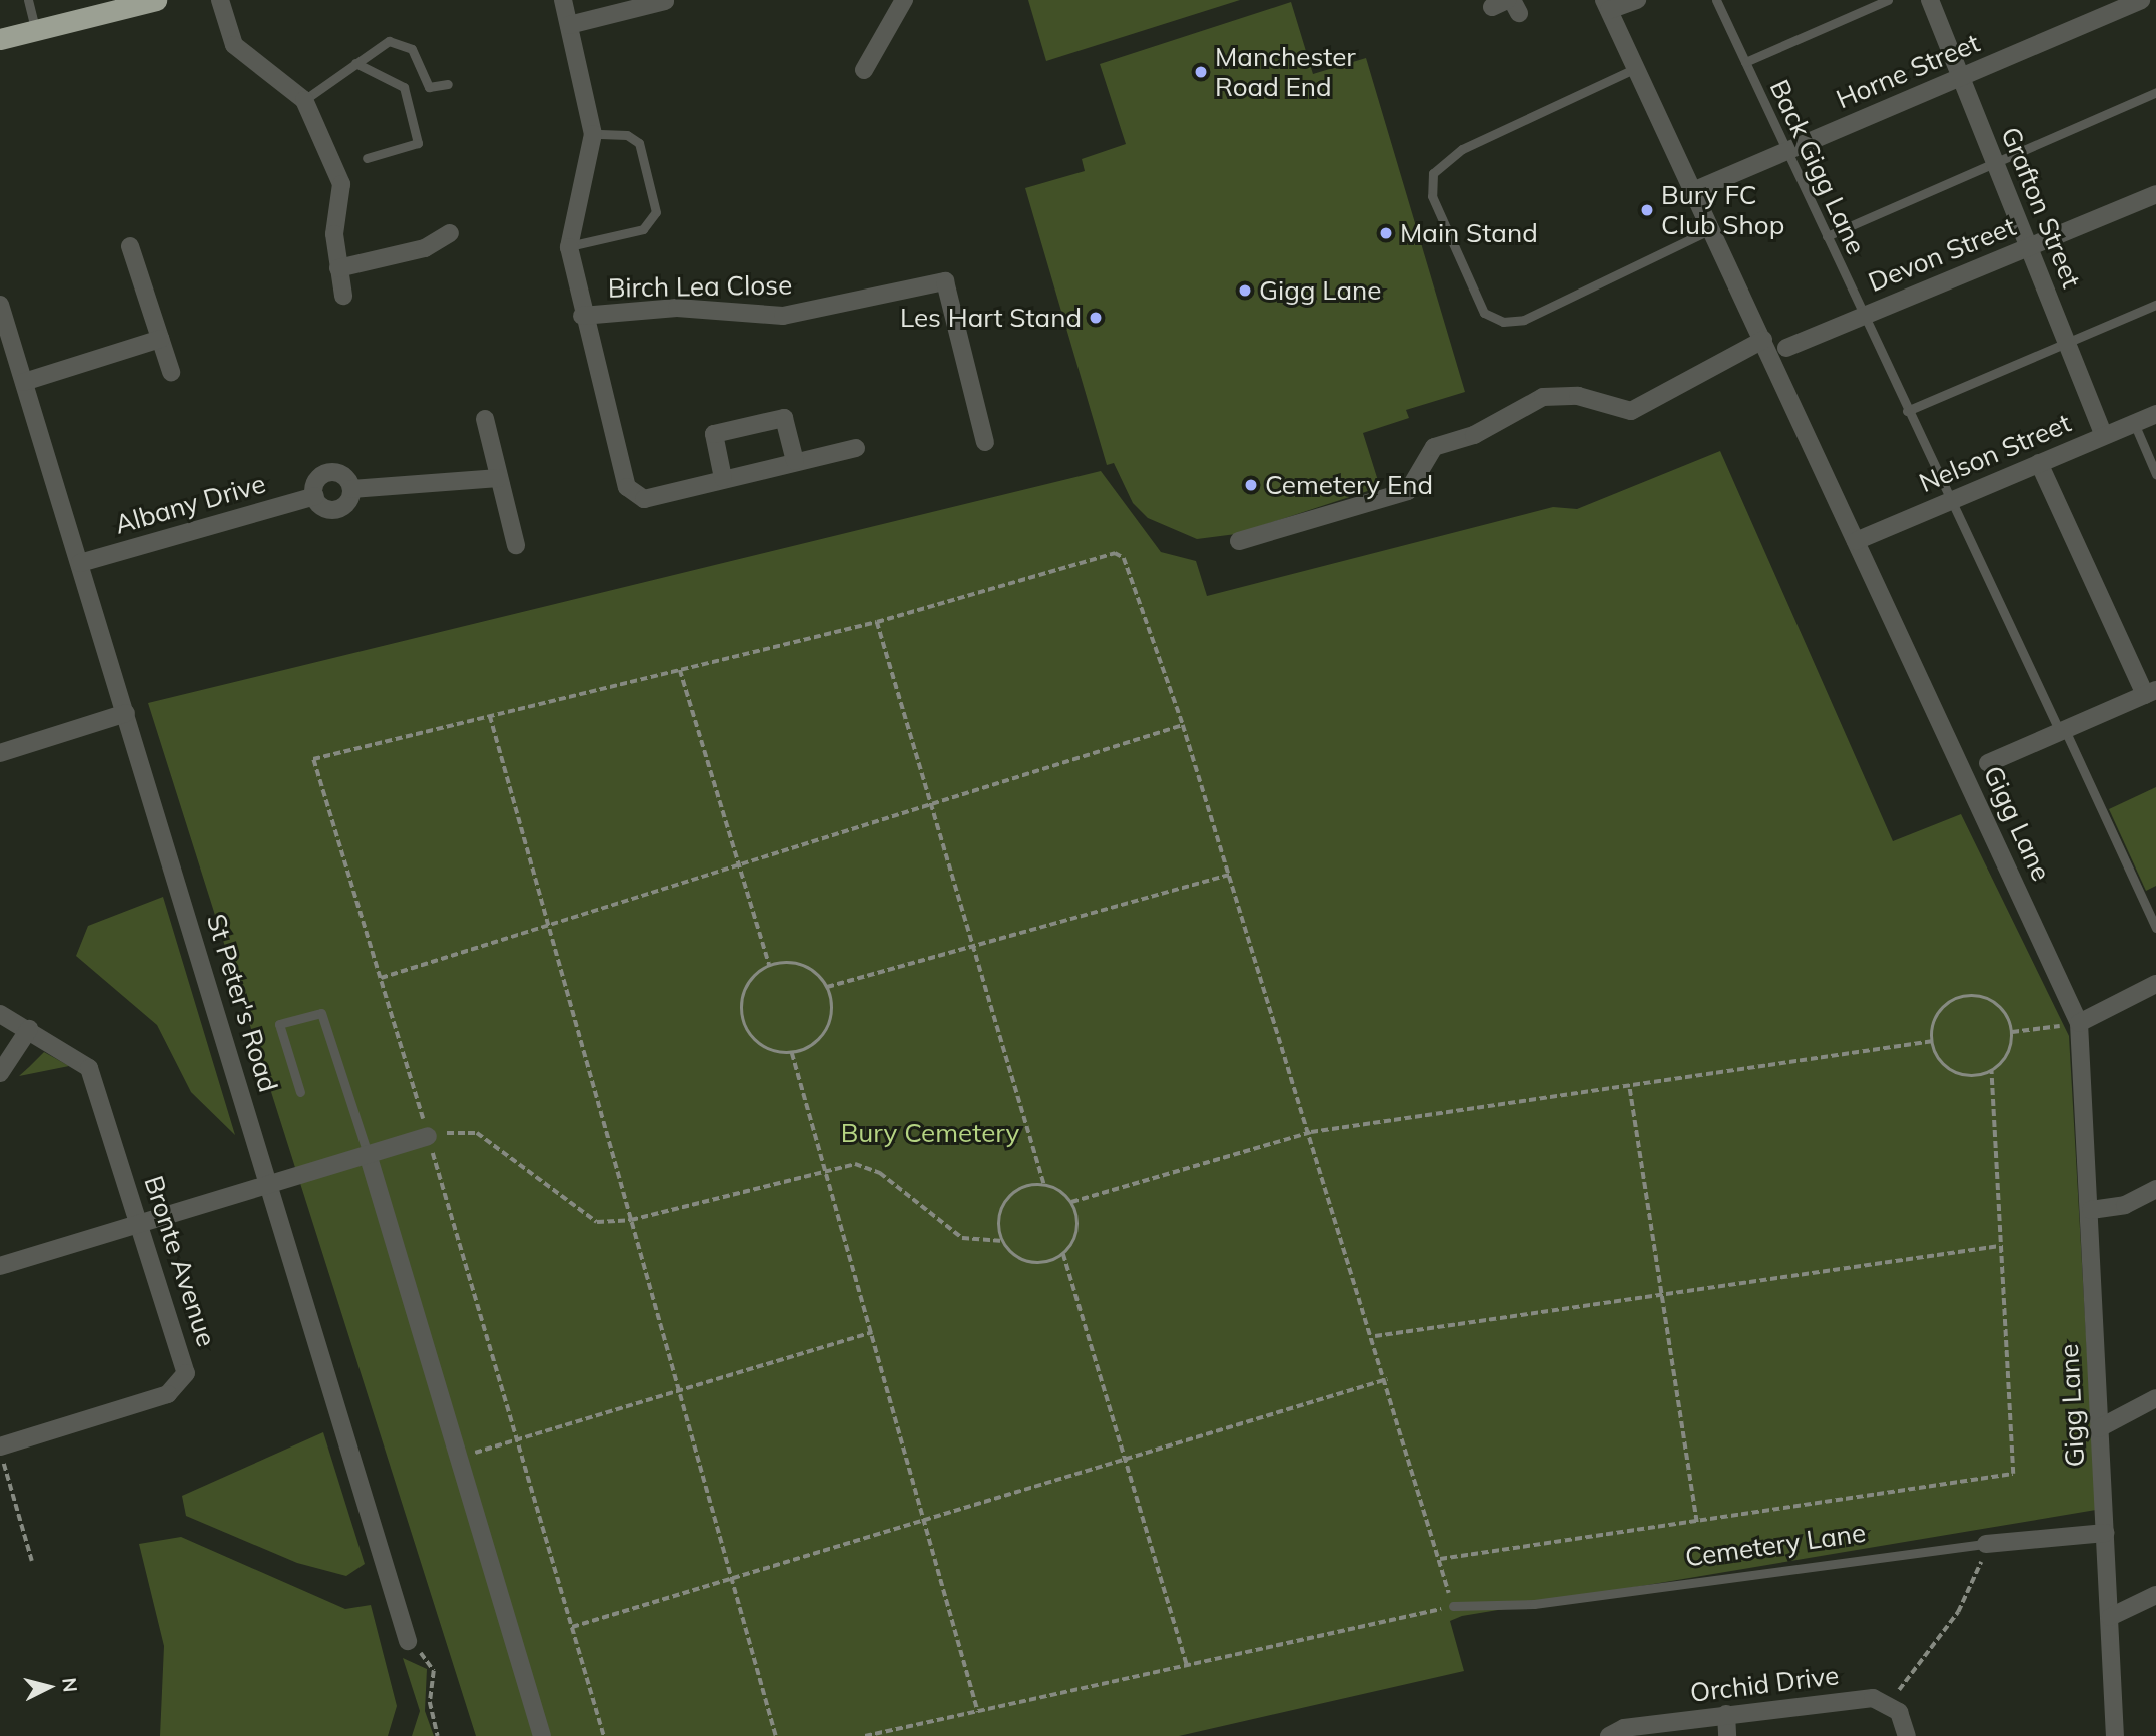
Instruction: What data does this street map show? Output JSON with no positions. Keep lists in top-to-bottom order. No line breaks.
{"streets":{"street":["Horne Street","Grafton Street","Devon Street","Birch Lea Close","Nelson Street","Albany Drive","Gigg Lane","St Peter's Road","Bronte Avenue","Cemetery Lane","Orchid Drive"],"lane":["Back Gigg Lane"]},"crossings":[["Horne Street","Back Gigg Lane"],["Horne Street","Grafton Street"],["Horne Street","Gigg Lane"],["Back Gigg Lane","Devon Street"],["Back Gigg Lane","Nelson Street"],["Grafton Street","Devon Street"],["Grafton Street","Nelson Street"],["Nelson Street","Gigg Lane"],["Albany Drive","St Peter's Road"],["Gigg Lane","Cemetery Lane"]],"parks":["Bury Cemetery"],"places":["Manchester Road End","Bury FC Club Shop","Main Stand","Gigg Lane","Les Hart Stand","Cemetery End"],"north":"right"}
